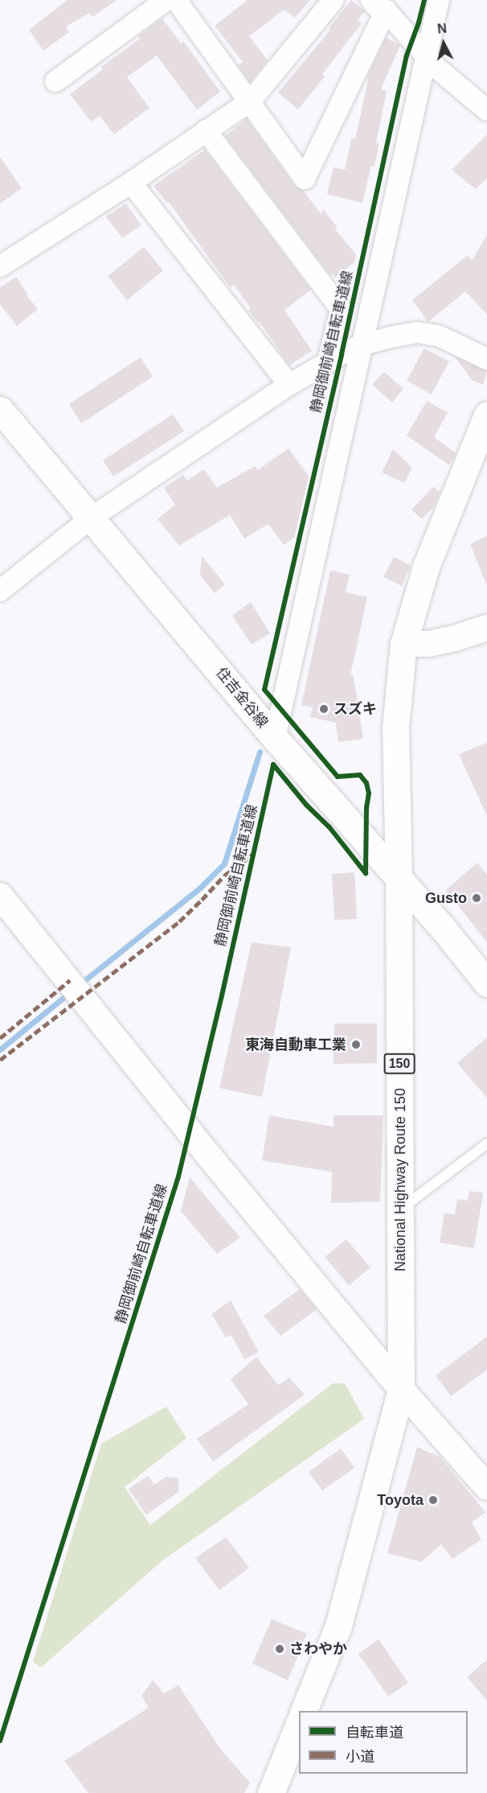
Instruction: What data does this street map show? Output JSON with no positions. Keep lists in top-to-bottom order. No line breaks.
{"streets":{"main road":["住吉金谷線","150","National Highway Route 150"],"cycle path":["静岡御前崎自転車道線"]},"crossings":[["住吉金谷線","National Highway Route 150"]],"places":["スズキ","Gusto","東海自動車工業","Toyota","さわやか"],"legend":["自転車道","小道"],"north":"top"}
